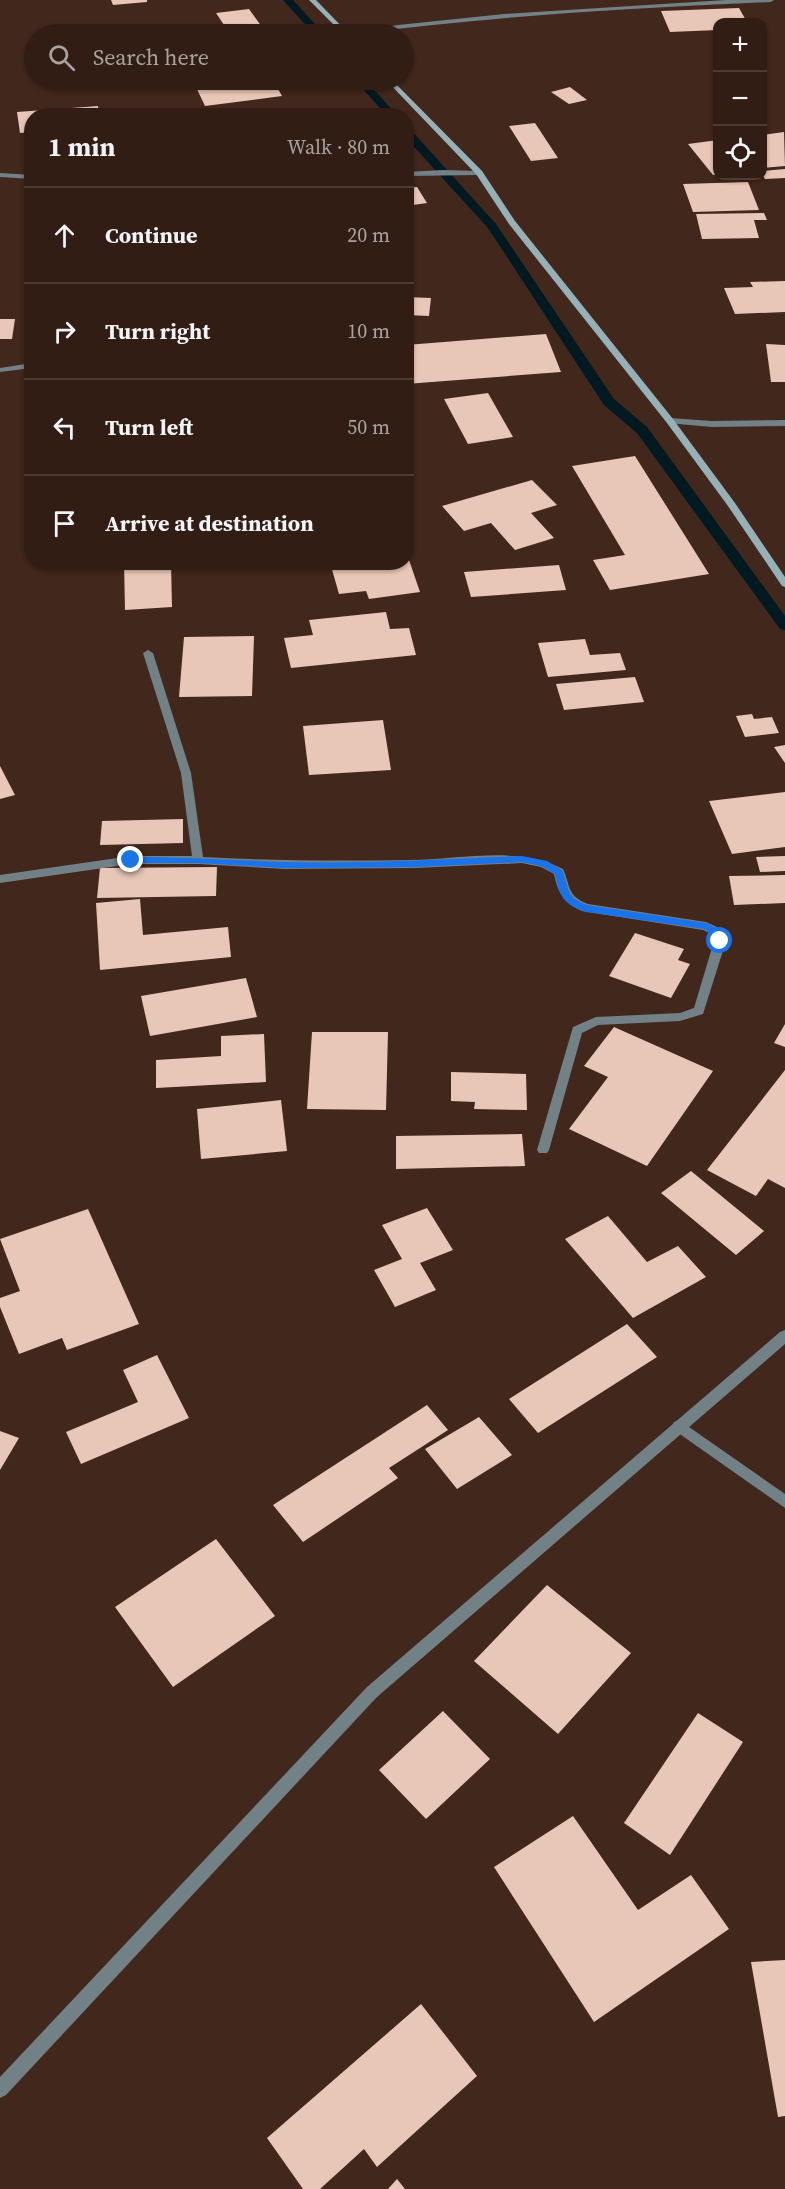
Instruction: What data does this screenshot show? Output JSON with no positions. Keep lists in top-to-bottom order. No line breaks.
{"page":{"map_buttons":["+","−"],"search":"Search here","heading":["1 min","Walk · 80 m"],"list":[["Continue","20 m"],["Turn right","10 m"],["Turn left","50 m"],"Arrive at destination"]}}
